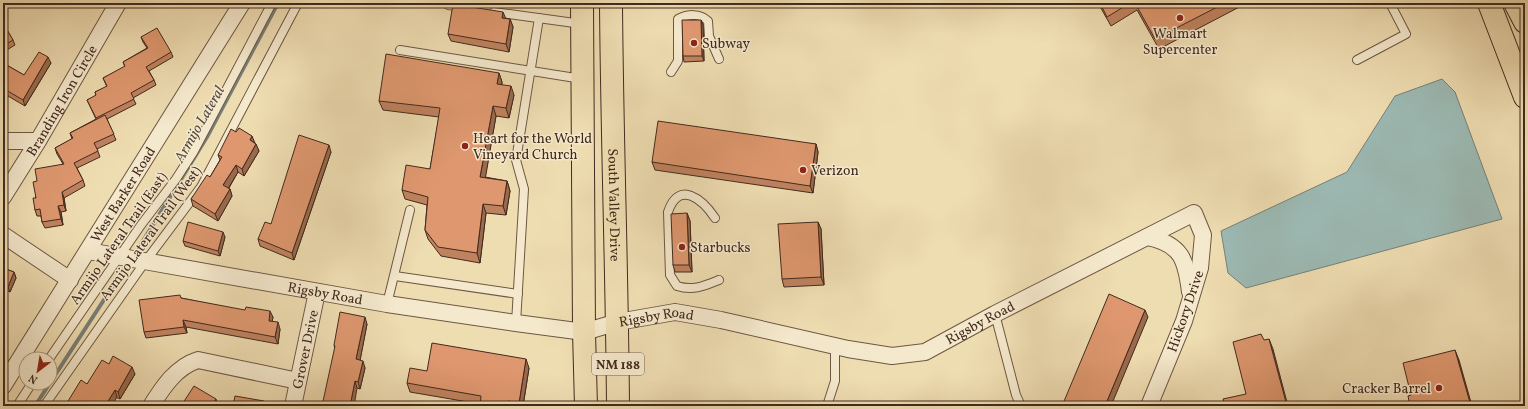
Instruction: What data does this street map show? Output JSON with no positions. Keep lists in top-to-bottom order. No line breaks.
{"streets":{"main road":["South Valley Drive","NM 188"],"street":["Branding Iron Circle","West Barker Road","Rigsby Road","Hickory Drive","Grover Drive"],"lane":["Armijo Lateral Trail (West)","Armijo Lateral Trail (East)"]},"crossings":[["West Barker Road","Rigsby Road"],["South Valley Drive","Rigsby Road"],["Armijo Lateral Trail (West)","Rigsby Road"],["Armijo Lateral Trail (East)","Rigsby Road"],["Rigsby Road","Hickory Drive"],["Rigsby Road","Grover Drive"]],"water":["Armijo Lateral"],"places":["Walmart Supercenter","Subway","Heart for the World Vineyard Church","Verizon","Starbucks","Cracker Barrel"],"north":"bottom left"}
